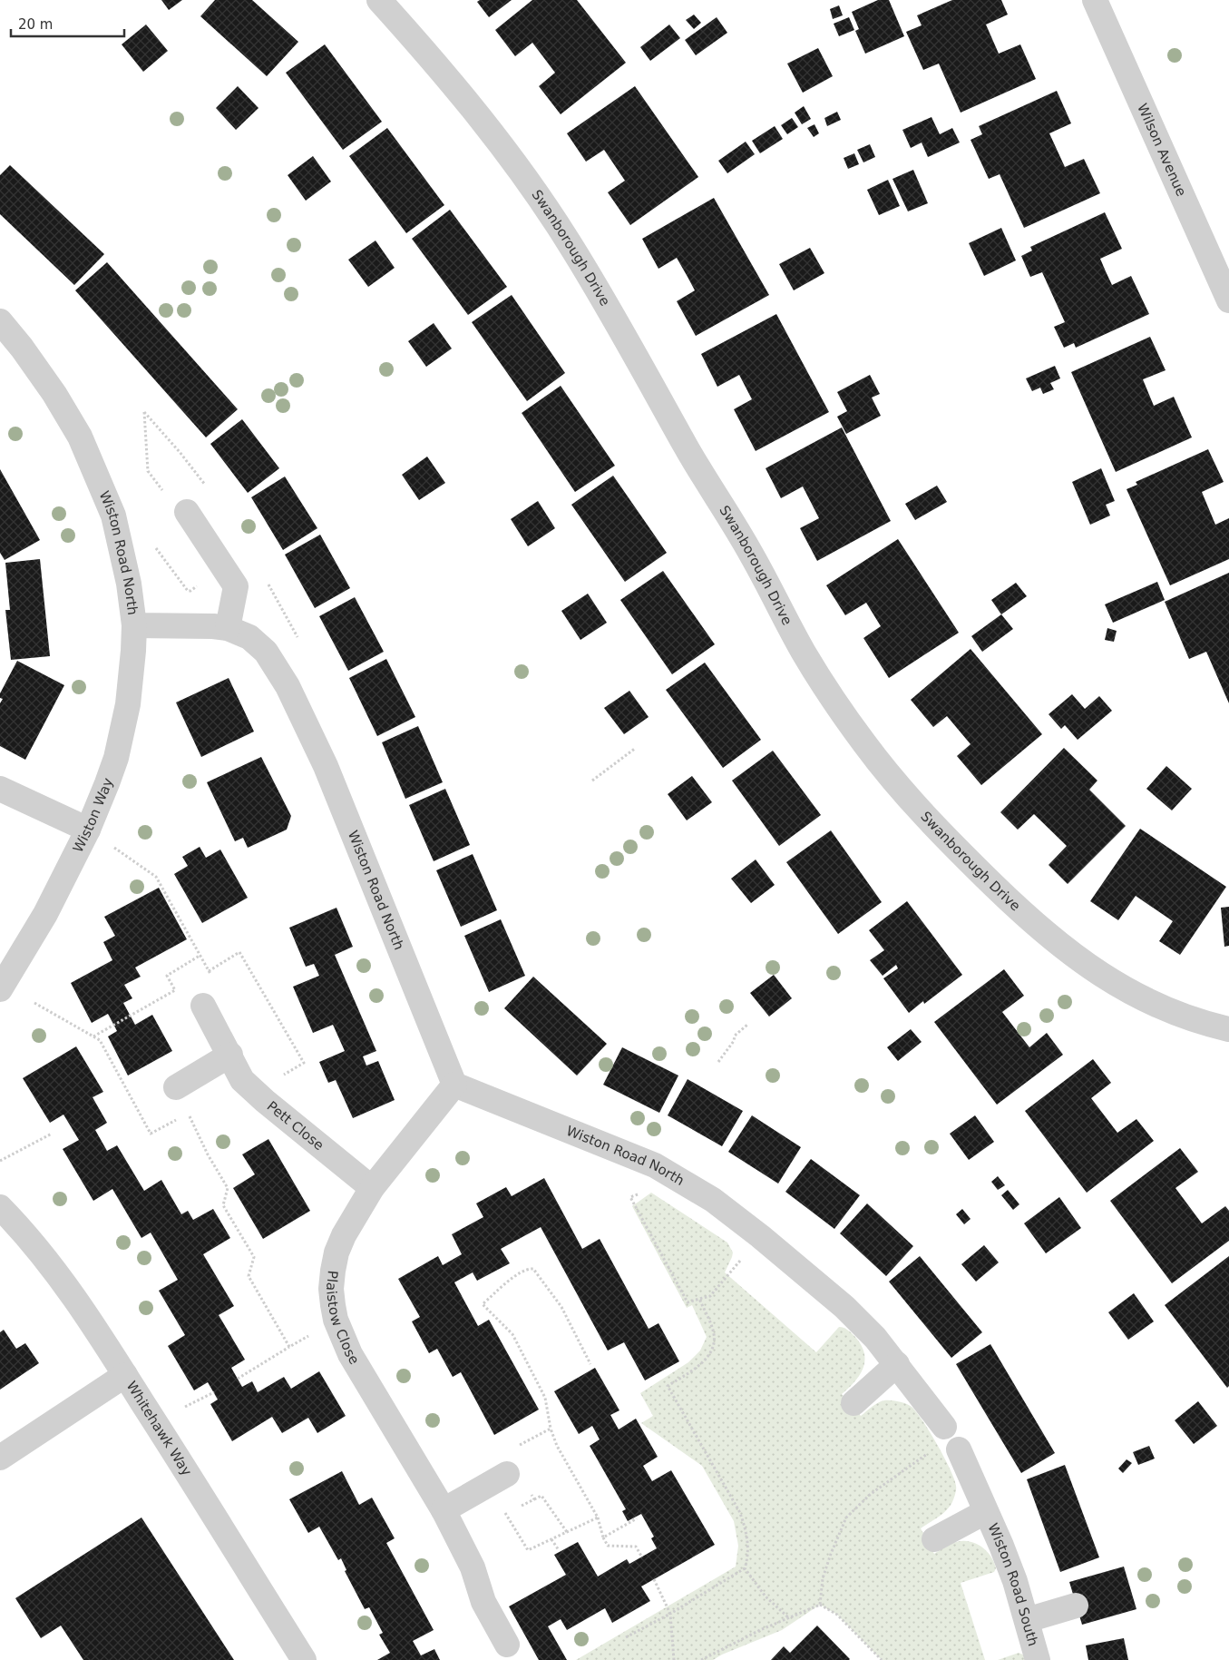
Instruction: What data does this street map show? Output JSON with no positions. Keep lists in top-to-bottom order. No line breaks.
{"streets":{"street":["Wilson Avenue","Swanborough Drive","Wiston Road North","Wiston Way","Pett Close","Plaistow Close","Whitehawk Way","Wiston Road South"]},"crossings":[["Wiston Road North","Wiston Way"],["Wiston Road North","Plaistow Close"],["Pett Close","Plaistow Close"]],"scale_bar":"20 m"}
